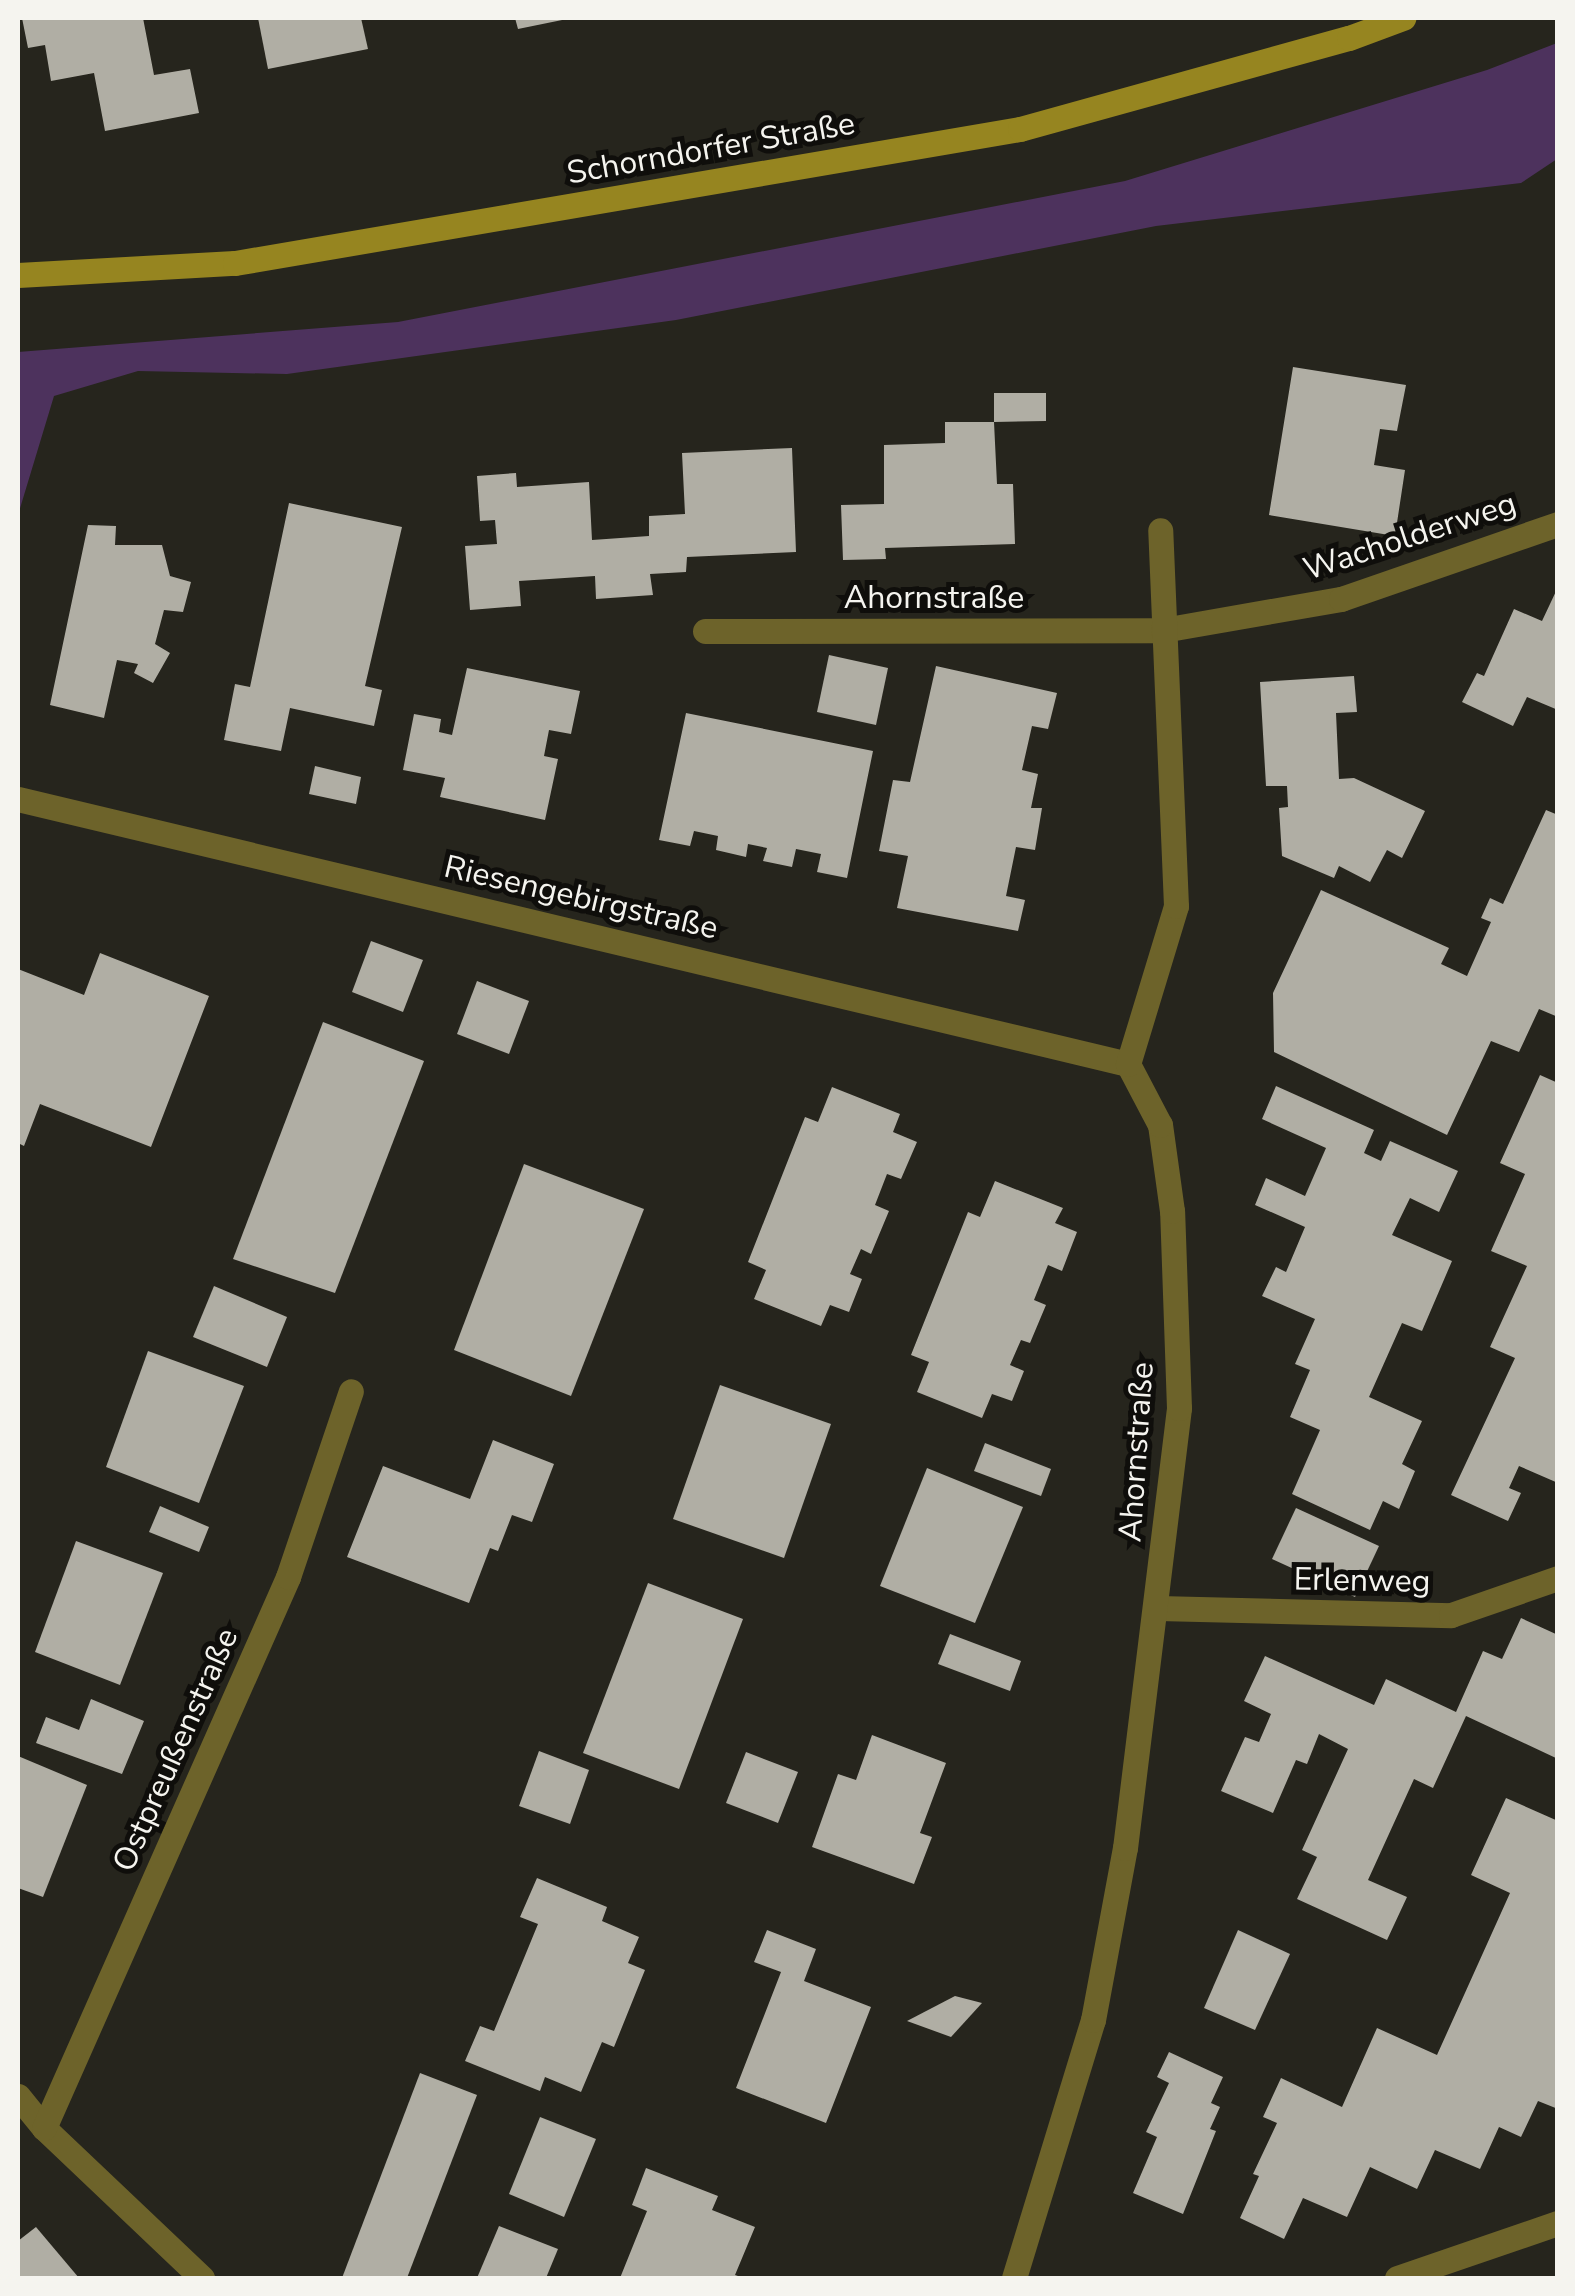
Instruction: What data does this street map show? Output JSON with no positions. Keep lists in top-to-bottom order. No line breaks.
{"streets":{"street":["Schorndorfer Straße","Wacholderweg","Ahornstraße","Riesengebirgstraße","Erlenweg","Ostpreußenstraße"]},"crossings":[["Wacholderweg","Ahornstraße"],["Ahornstraße","Riesengebirgstraße"],["Ahornstraße","Erlenweg"]]}
